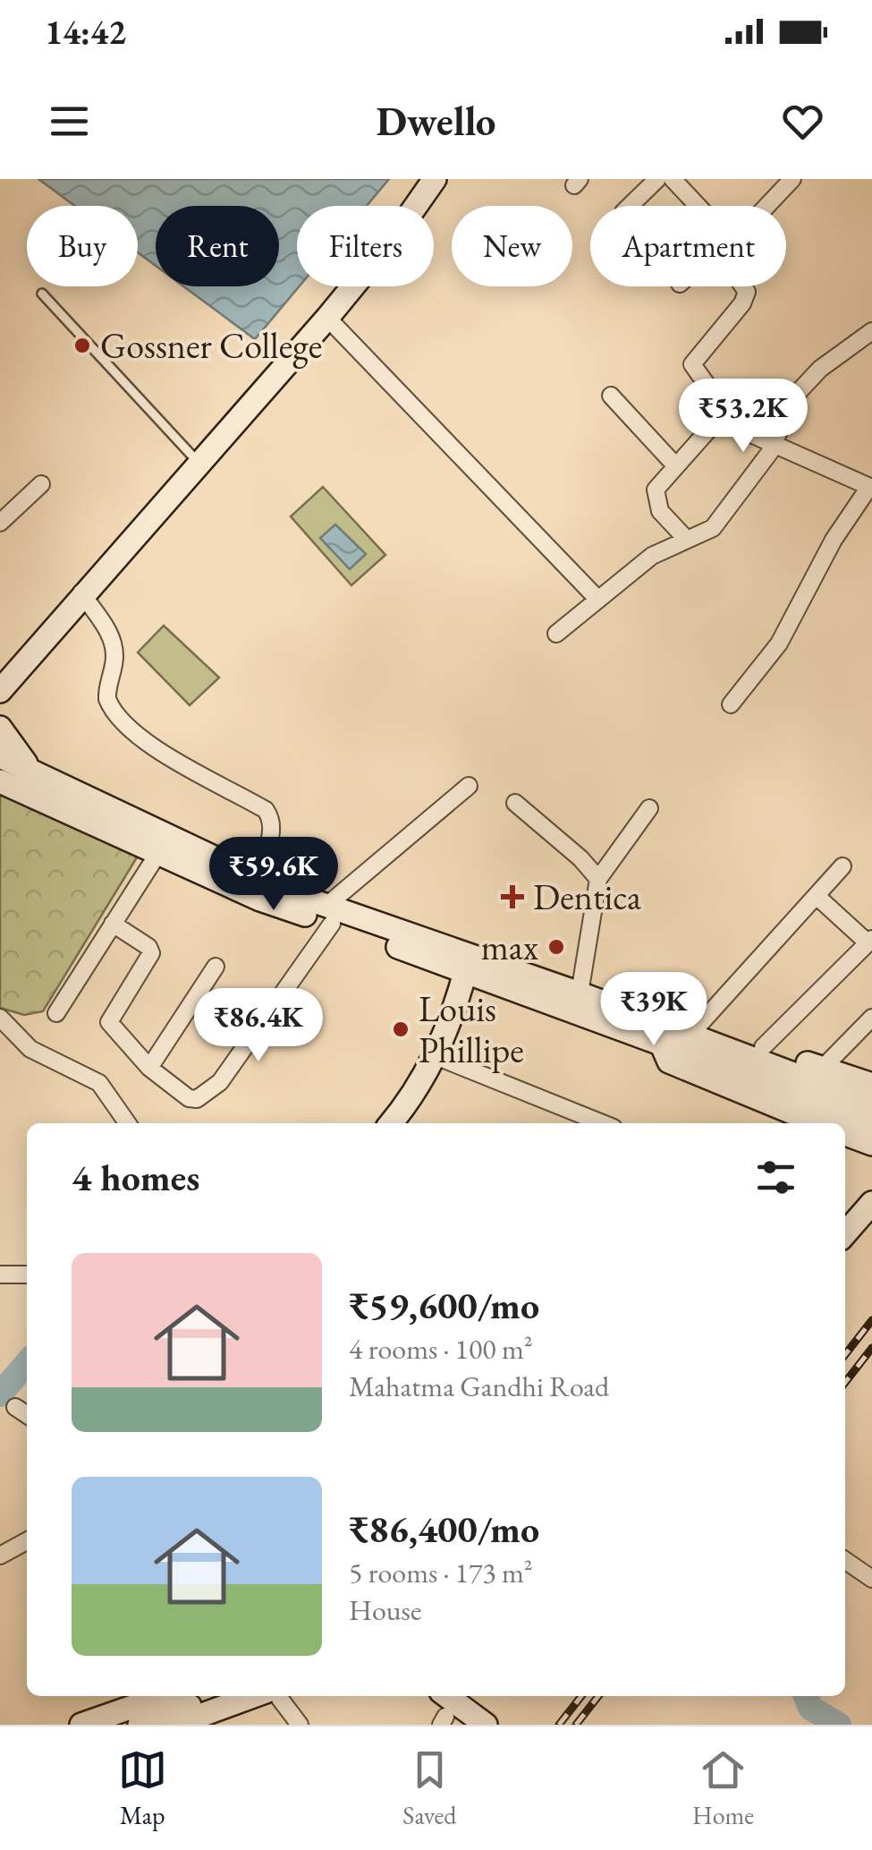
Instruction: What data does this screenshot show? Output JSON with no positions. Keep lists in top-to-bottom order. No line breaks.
{"places":{"other":["Gossner College","max","Louis Phillipe"],"health":["Dentica"]},"page":{"status":"14:42","header":"Dwello","chip":["Buy","Rent","Filters","New","Apartment"],"price":["₹53.2K","₹59.6K","₹39K","₹86.4K"],"heading":"4 homes","list":[{"name":"₹59,600/mo","note":"4 rooms · 100 m² · Mahatma Gandhi Road"},{"name":"₹86,400/mo","note":"5 rooms · 173 m² · House"}],"tabs":["Map","Saved","Home"]}}
